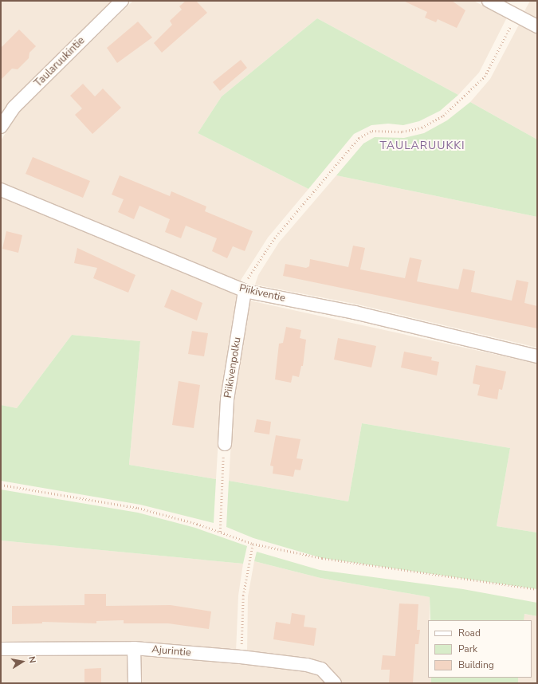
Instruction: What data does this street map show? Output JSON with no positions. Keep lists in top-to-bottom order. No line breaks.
{"streets":{"street":["Taularuukintie","Piikiventie","Piikivenpolku","Ajurintie"]},"crossings":[["Piikiventie","Piikivenpolku"]],"districts":["TAULARUUKKI"],"legend":["Road","Park","Building"],"north":"right"}
